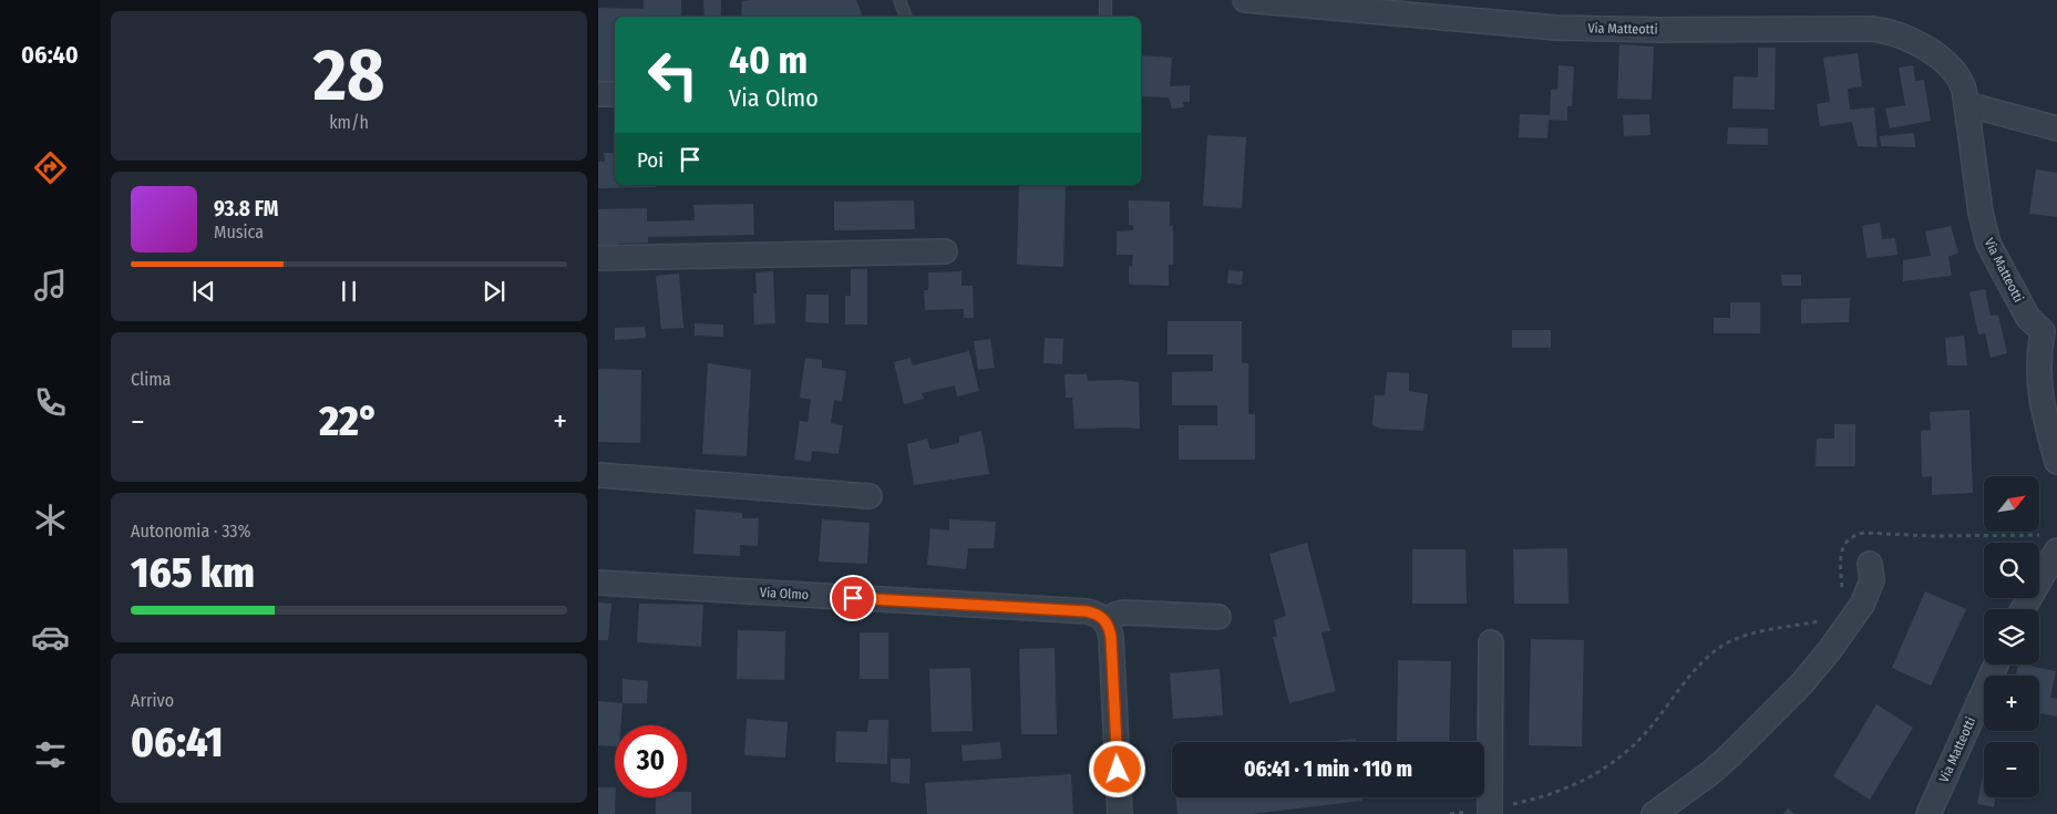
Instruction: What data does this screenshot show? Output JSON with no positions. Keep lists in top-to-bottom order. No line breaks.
{"streets":{"street":["Via Matteotti","Via Olmo"]},"north":"top right","page":{"tabs":"06:40","tile":[["28","km/h"],"Clima",["Autonomia · 33%","165 km"],["Arrivo","06:41"]],"turn":["40 m","Via Olmo"],"then":"Poi","song":["93.8 FM","Musica"],"heat":["−","22°","+"],"map_buttons":["+","−"],"limit":"30","trip":"06:41 · 1 min · 110 m"}}
